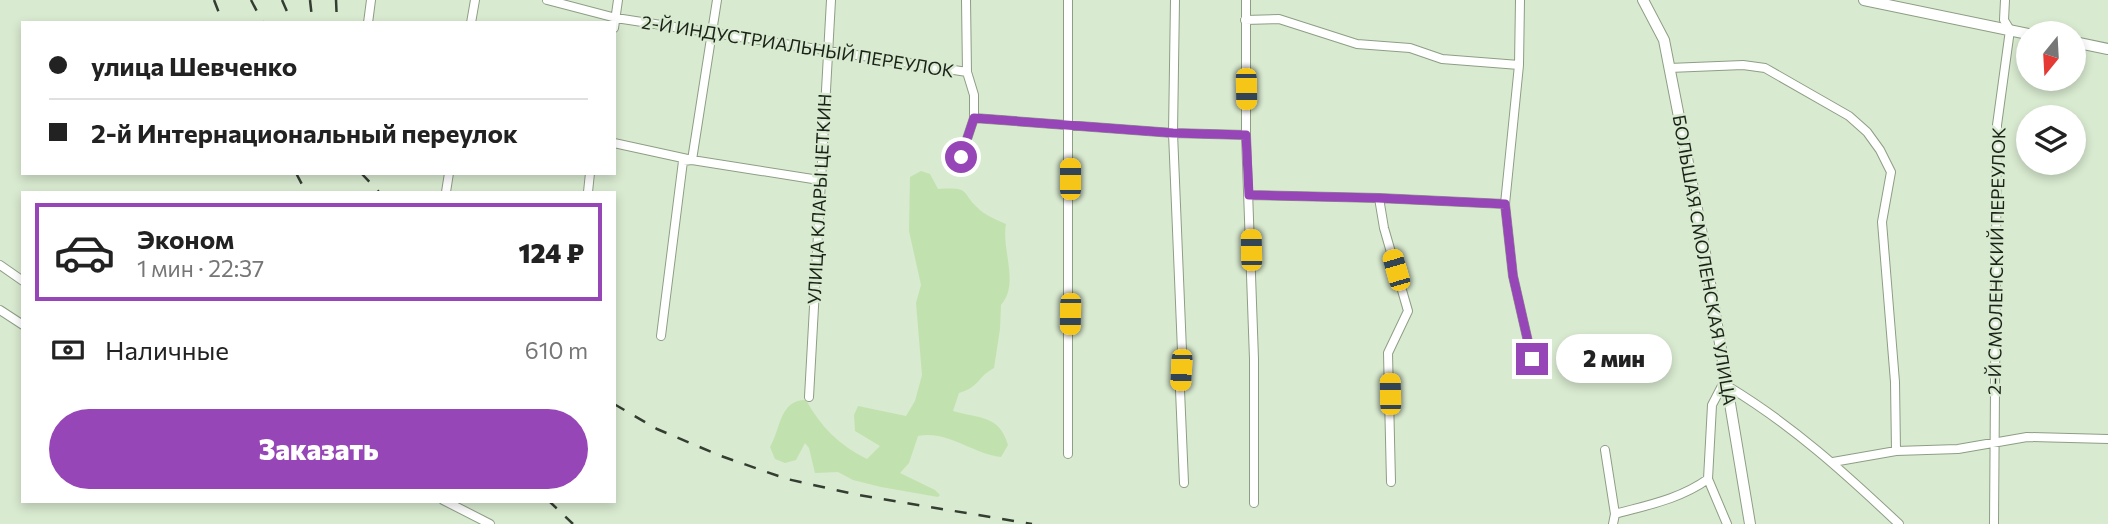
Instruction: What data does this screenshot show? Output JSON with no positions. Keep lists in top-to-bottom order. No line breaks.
{"streets":{"main road":["БОЛЬШАЯ СМОЛЕНСКАЯ УЛИЦА"],"street":["2-Й ИНДУСТРИАЛЬНЫЙ ПЕРЕУЛОК","УЛИЦА КЛАРЫ ЦЕТКИН","2-Й СМОЛЕНСКИЙ ПЕРЕУЛОК"]},"crossings":[["2-Й ИНДУСТРИАЛЬНЫЙ ПЕРЕУЛОК","УЛИЦА КЛАРЫ ЦЕТКИН"]],"north":"bottom","page":{"banner":["улица Шевченко","2-й Интернациональный переулок"],"list":[{"name":"Эконом","note":"1 мин · 22:37","value":"124 ₽"}],"pay":["Наличные","610 m"],"bubble":"2 мин","buttons":"Заказать"}}
